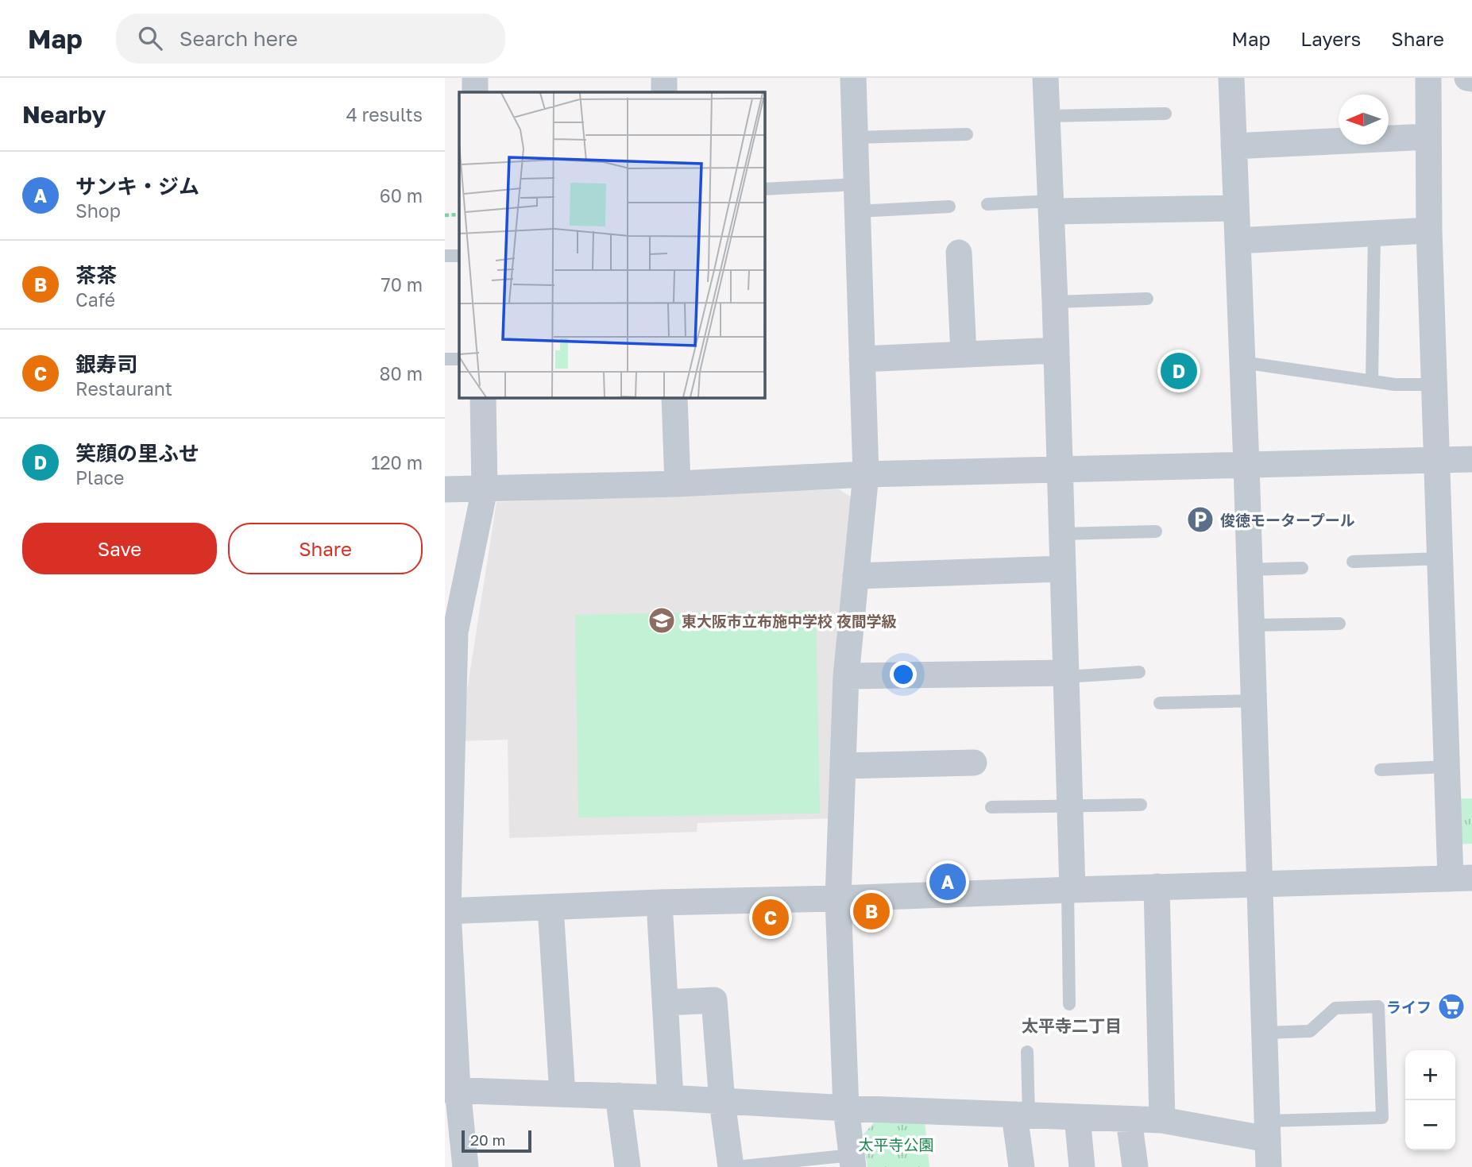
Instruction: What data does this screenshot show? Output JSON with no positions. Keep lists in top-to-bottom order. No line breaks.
{"districts":["太平寺二丁目"],"parks":["太平寺公園"],"places":{"parking":["俊徳モータープール"],"school or university":["東大阪市立布施中学校 夜間学級"],"supermarket":["ライフ"]},"scale_bar":"20 m","north":"left","page":{"header":"Map","search":"Search here","nav":["Map","Layers","Share"],"heading":["Nearby","4 results"],"list":[{"mark":"A","name":"サンキ・ジム","note":"Shop","value":"60 m"},{"mark":"B","name":"茶茶","note":"Café","value":"70 m"},{"mark":"C","name":"銀寿司","note":"Restaurant","value":"80 m"},{"mark":"D","name":"笑顔の里ふせ","note":"Place","value":"120 m"}],"pins":["D","A","B","C"],"buttons":["Save","Share"],"map_buttons":["+","−"],"scale":"20 m"}}
